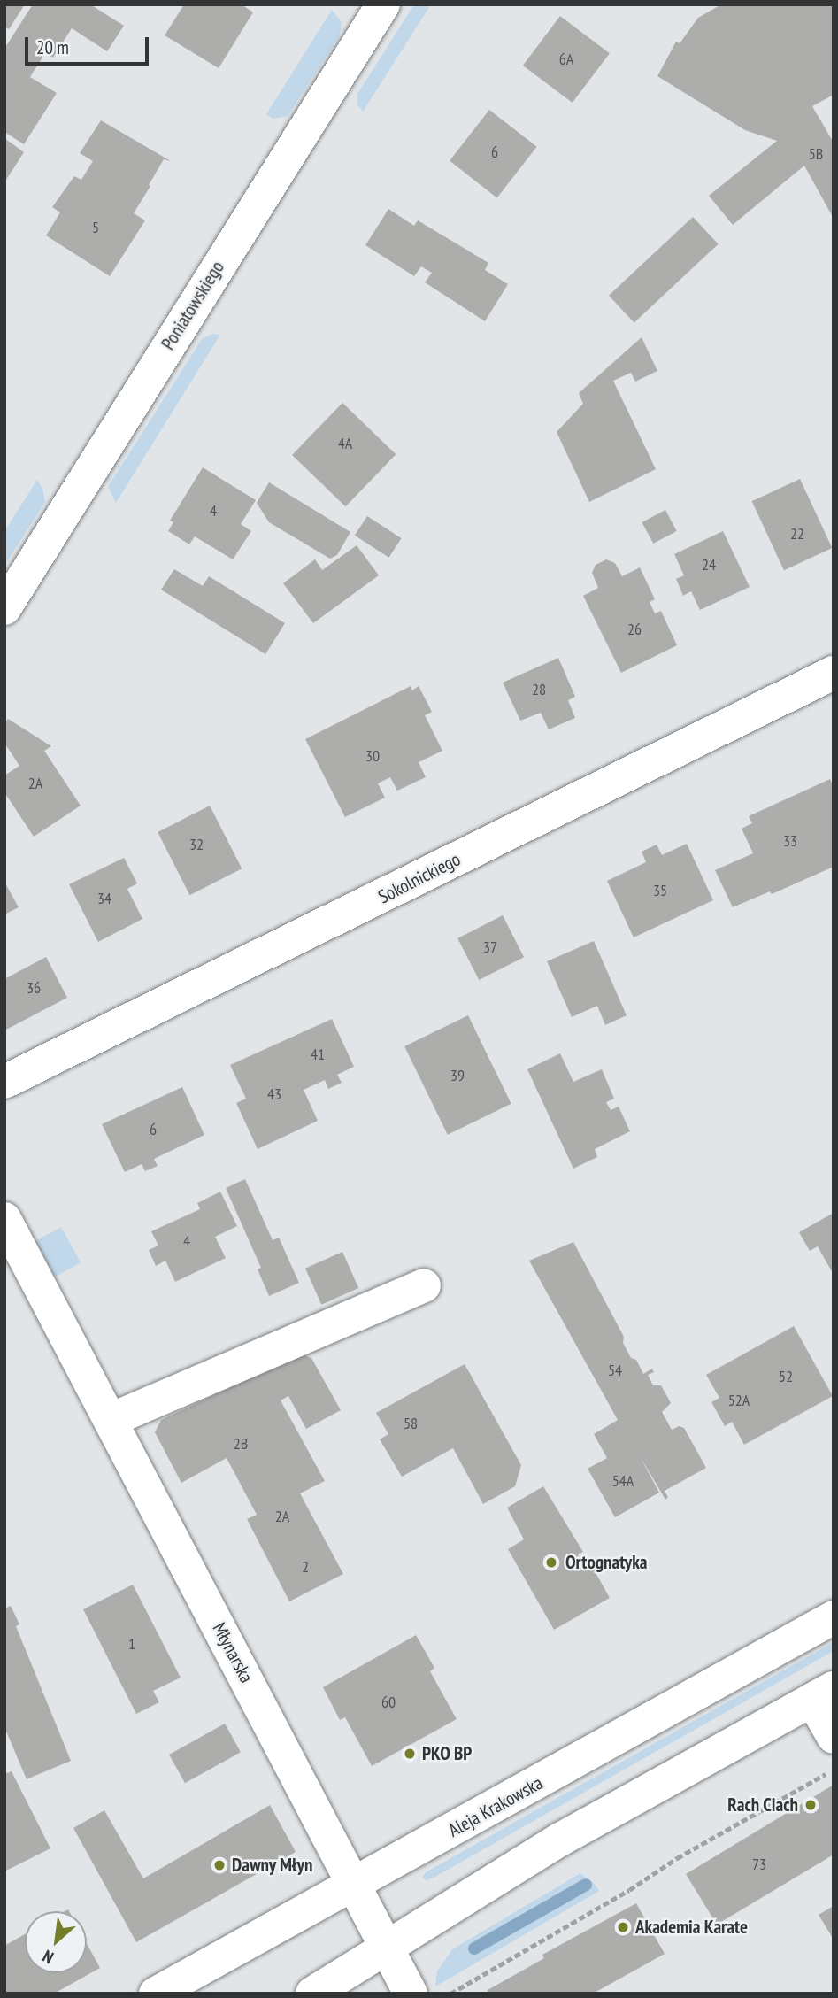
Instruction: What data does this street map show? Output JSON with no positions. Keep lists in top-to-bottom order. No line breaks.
{"streets":{"street":["Poniatowskiego","Sokolnickiego","Młynarska","Aleja Krakowska"]},"crossings":[["Młynarska","Aleja Krakowska"]],"places":["Ortognatyka","PKO BP","Rach Ciach","Dawny Młyn","Akademia Karate"],"house_numbers":["6A","6","5B","5","4A","4","22","24","26","28","30","2A","33","32","35","34","37","36","41","39","43","6","4","54","52","52A","58","2B","54A","2A","2","1","60","73"],"scale_bar":"20 m","north":"bottom left"}
